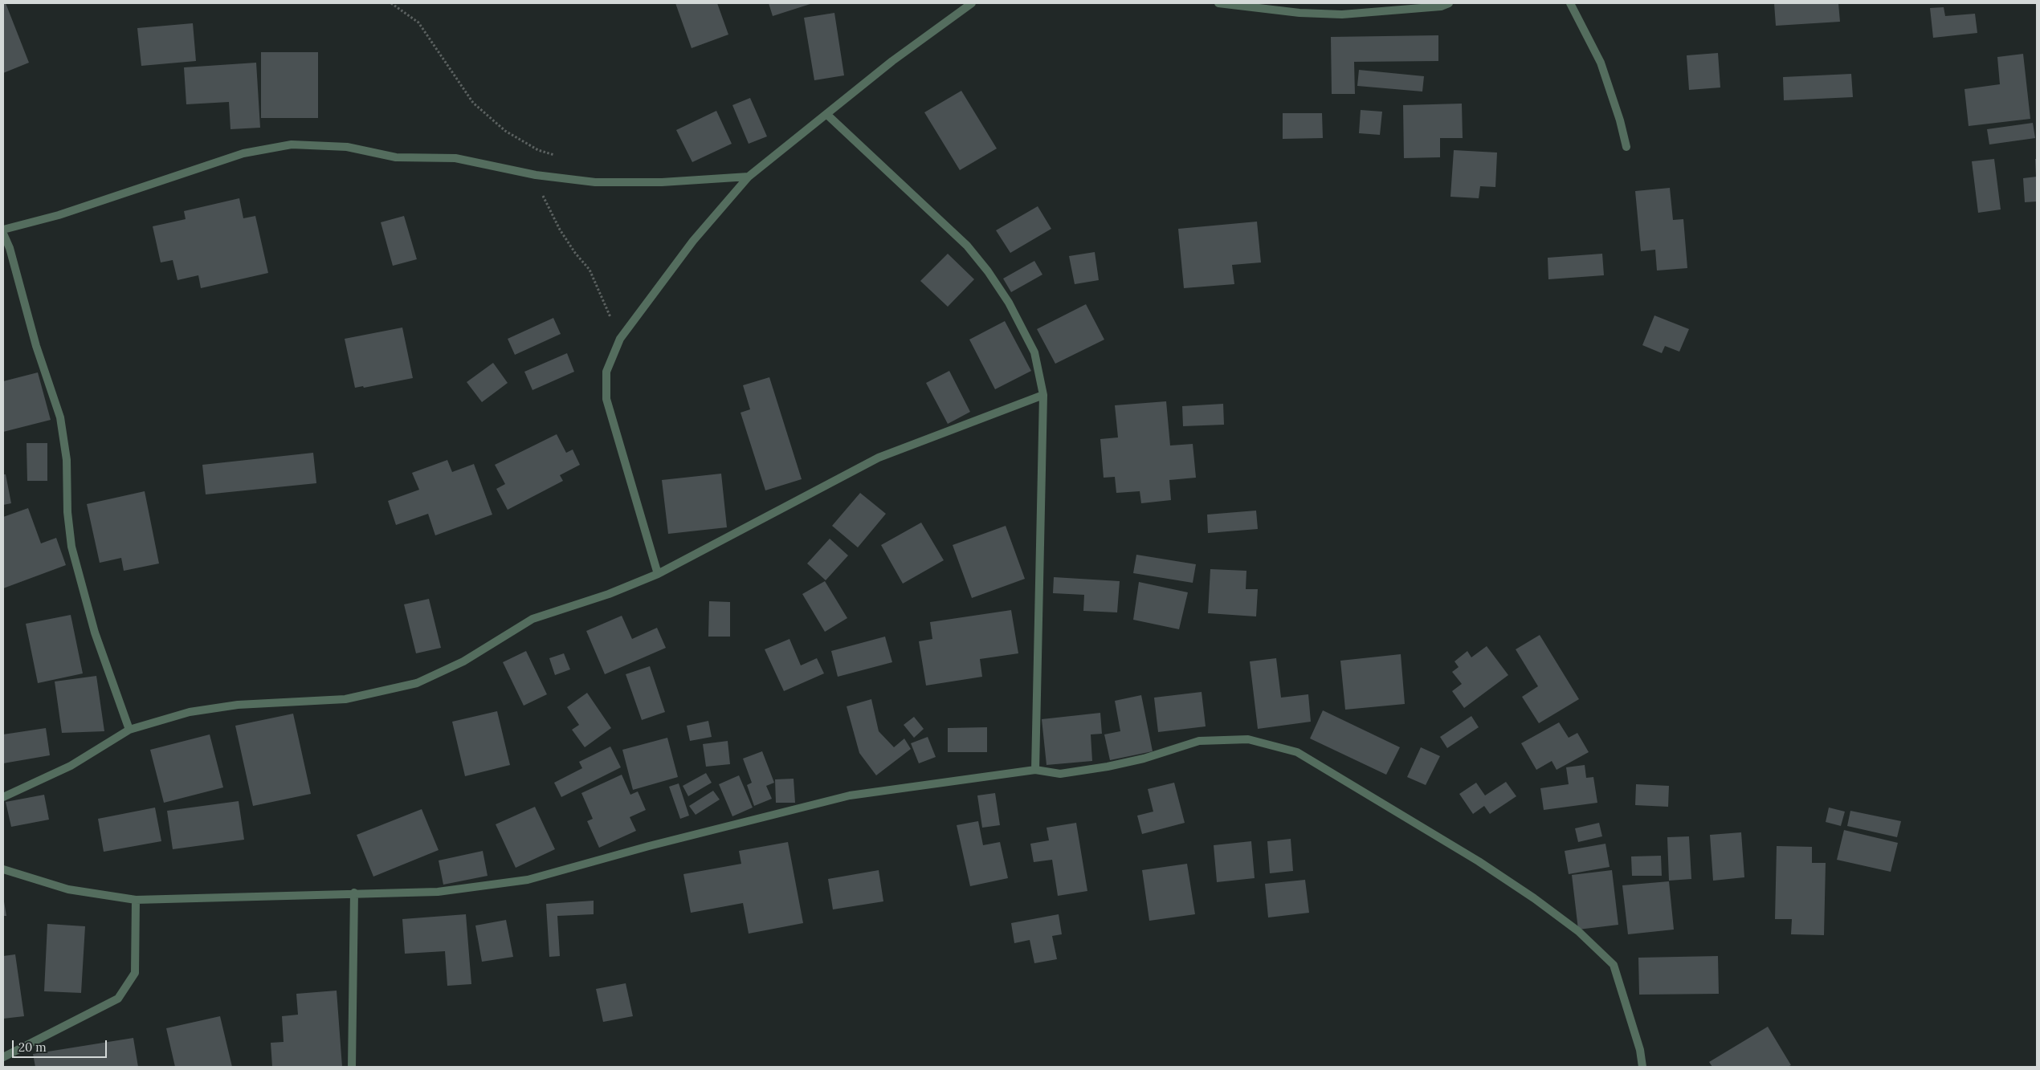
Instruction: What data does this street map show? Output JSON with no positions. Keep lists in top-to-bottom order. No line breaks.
{"scale_bar":"20 m"}
